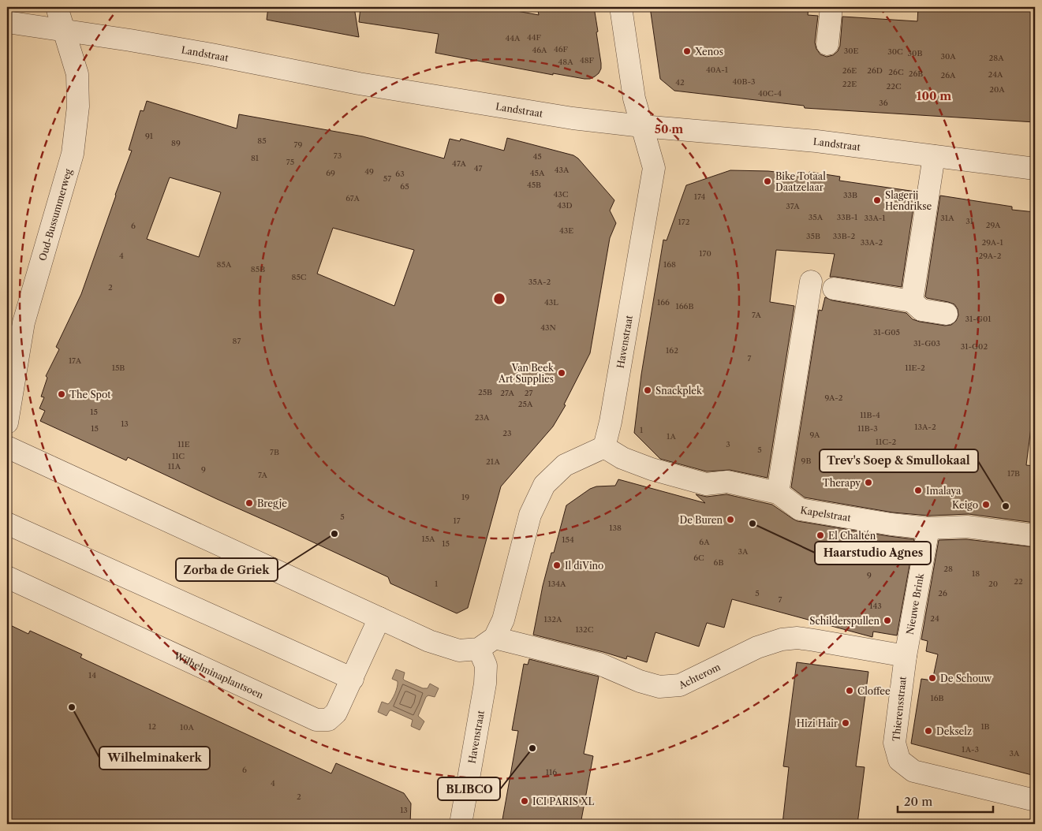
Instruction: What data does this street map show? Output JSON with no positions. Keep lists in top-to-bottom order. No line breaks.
{"streets":{"street":["Landstraat","Oud-Bussummerweg","Havenstraat","Kapelstraat","Nieuwe Brink","Achterom","Wilhelminaplantsoen","Thierensstraat"]},"crossings":[["Landstraat","Oud-Bussummerweg"],["Landstraat","Havenstraat"],["Havenstraat","Kapelstraat"],["Havenstraat","Achterom"],["Kapelstraat","Nieuwe Brink"],["Nieuwe Brink","Achterom"],["Nieuwe Brink","Thierensstraat"],["Achterom","Thierensstraat"]],"places":["Xenos","Bike Totaal Daatzelaar","Slagerij Hendrikse","Van Beek Art Supplies","Snackplek","The Spot","Therapy","Imalaya","Bregje","Keigo","Trev's Soep & Smullokaal","De Buren","Haarstudio Agnes","Zorba de Griek","El Chaltén","Il diVino","Schilderspullen","De Schouw","Cloffee","Wilhelminakerk","Hizi Hair","Dekselz","BLIBCO","ICI PARIS XL"],"house_numbers":["44F","44A","46F","46A","30E","30C","30B","30A","28A","48F","48A","40A-1","26E","26D","26C","26B","24A","26A","40B-3","42","22E","22C","20A","40C-4","36","91","85","89","79","73","45","81","75","47A","47","43A","49","69","45A","63","57","45B","65","43C","33B","174","67A","43D","37A","35A","33B-1","33A-1","31A","31","172","29A","6","43E","35B","33B-2","33A-2","29A-1","170","4","29A-2","85A","168","85B","85C","35A-2","2","43L","166","166B","7A","31-G01","43N","31-G05","87","31-G03","31-G02","162","7","17A","15B","11E-2","25B","27A","27","9A-2","25A","15","11B-4","23A","13","13A-2","15","11B-3","1","23","9A","1A","11C-2","11E","3","5","7B","11C","9B","21A","11A","9","17B","7A","19","5","17","138","15A","154","6A","15","3A","6C","6B","28","18","9","22","1","134A","20","5","26","7","143","24","132A","132C","14","16B","12","1B","10A","1A-3","3A","6","116","4","2","13"],"scale_bar":"20 m","rings":["100 m","50 m"]}
